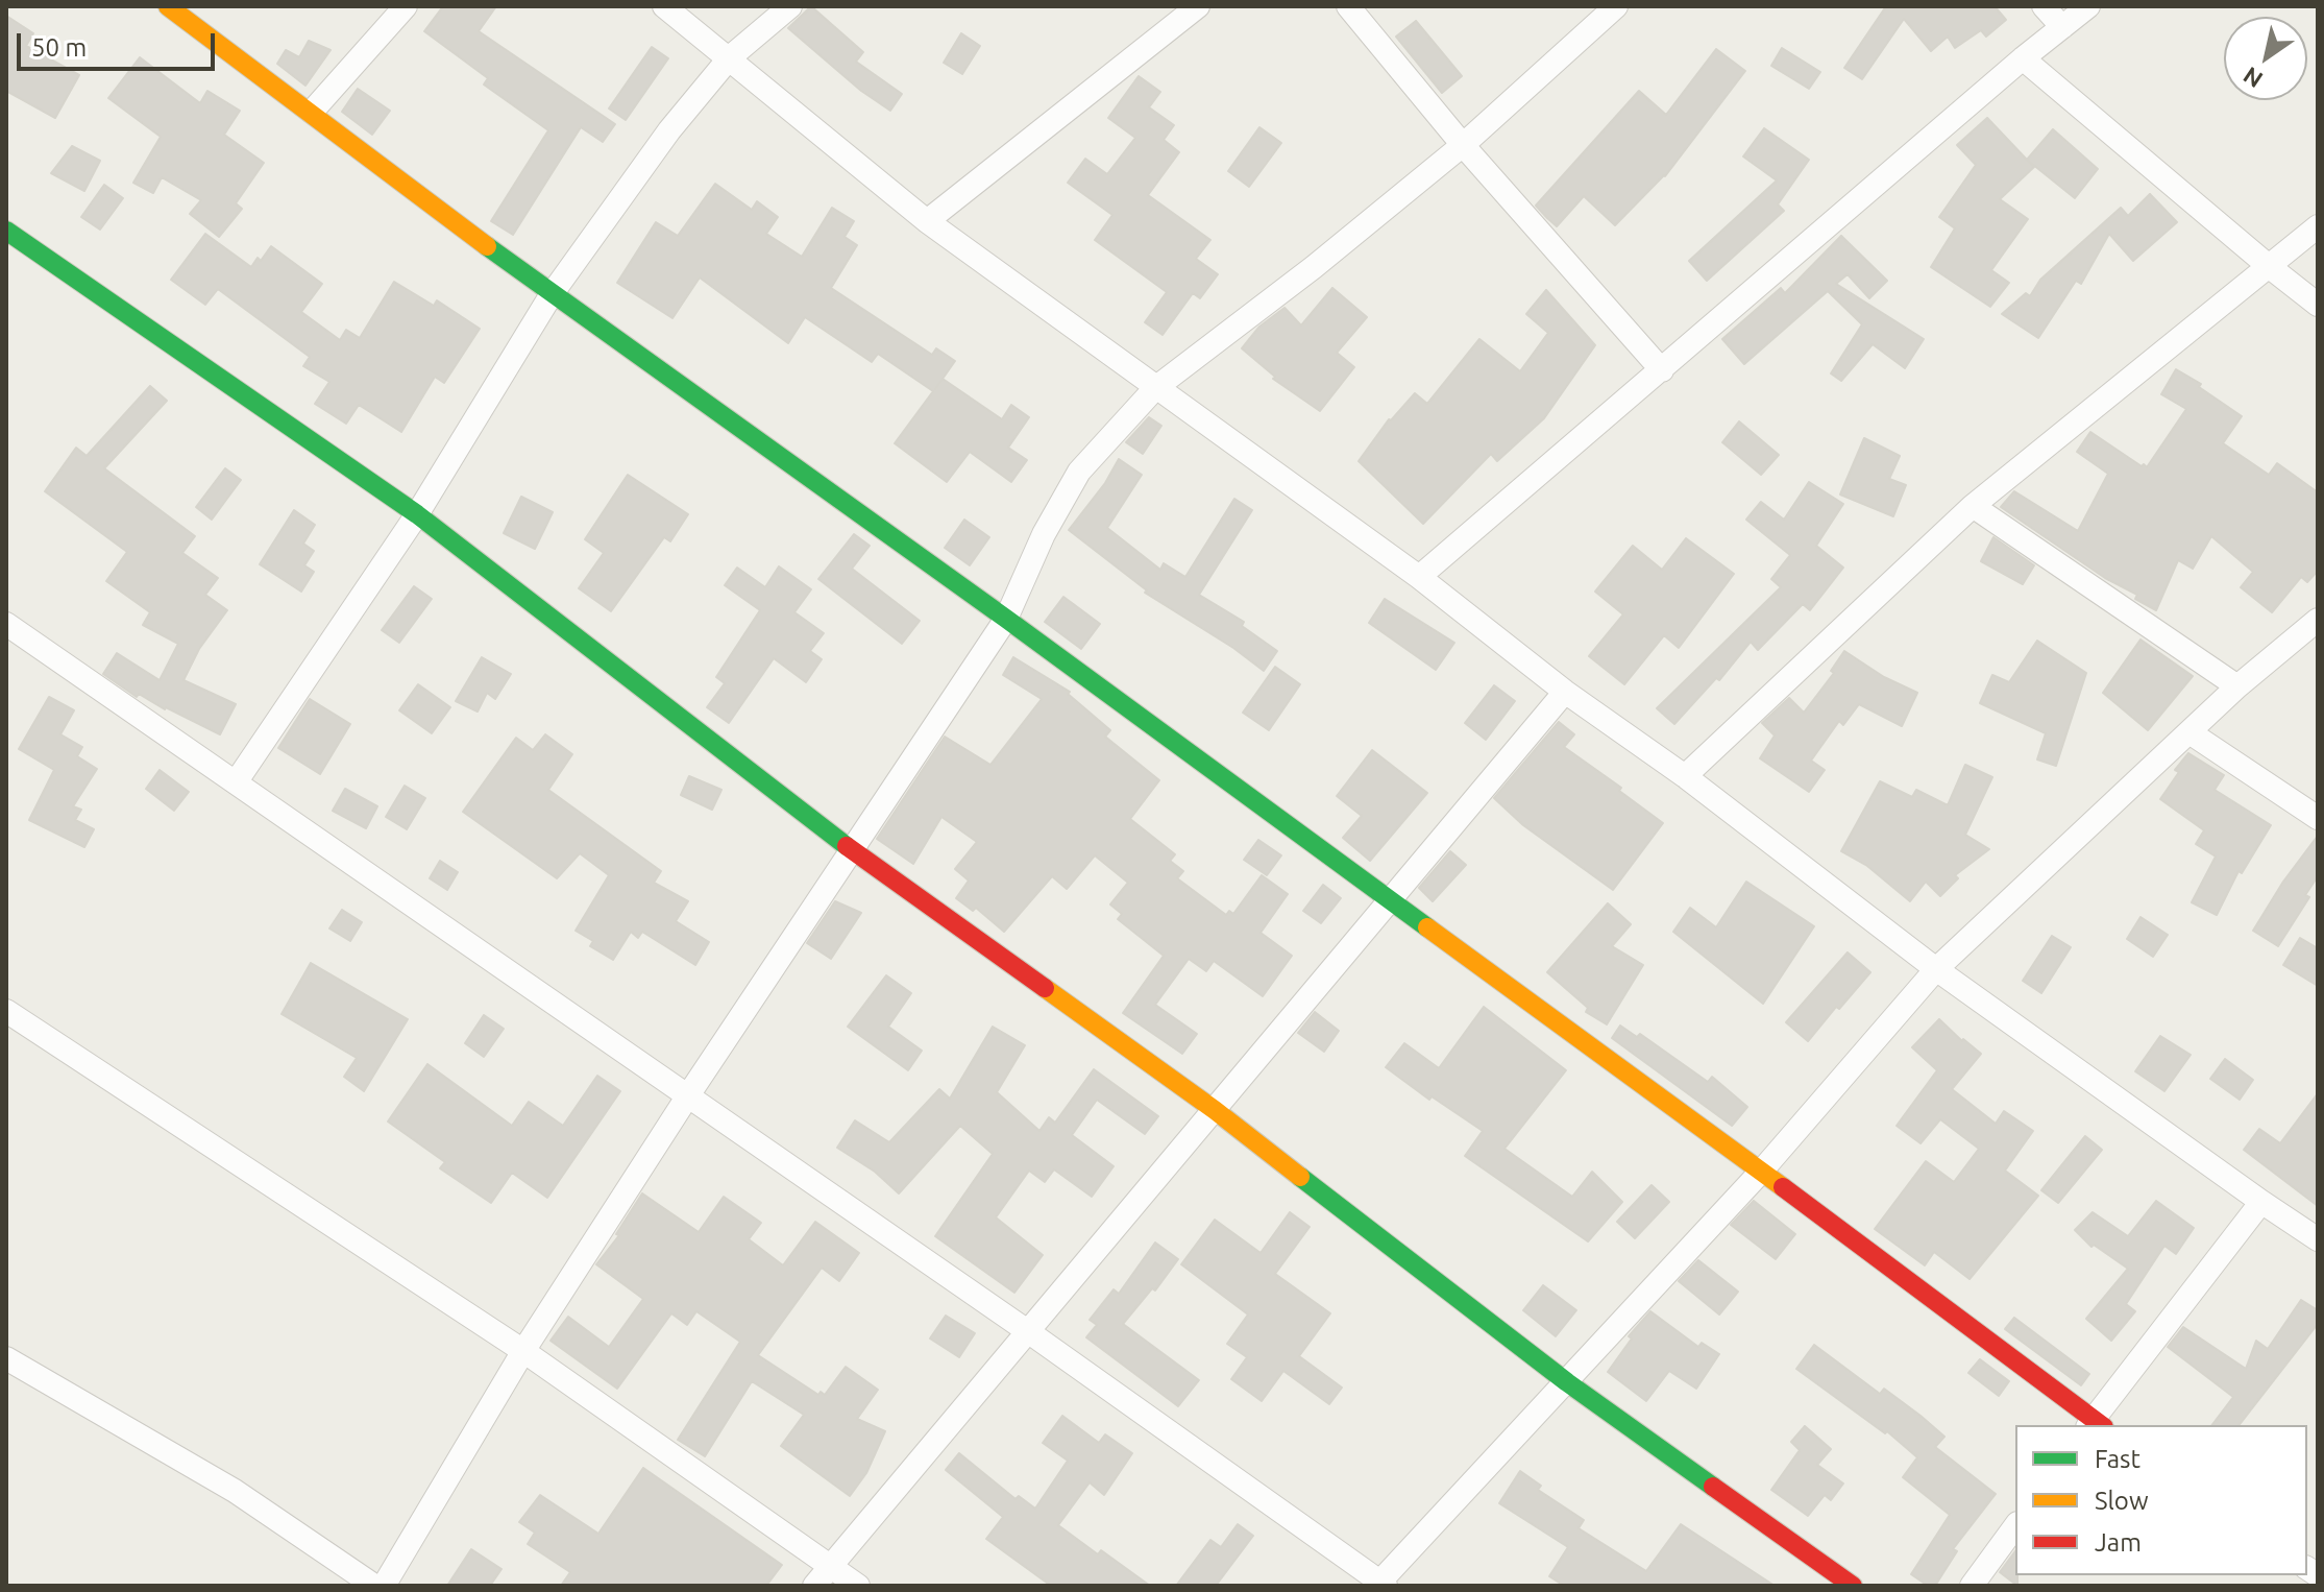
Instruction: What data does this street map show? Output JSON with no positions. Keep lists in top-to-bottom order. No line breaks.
{"legend":["Fast","Slow","Jam"],"scale_bar":"50 m","north":"bottom left"}
